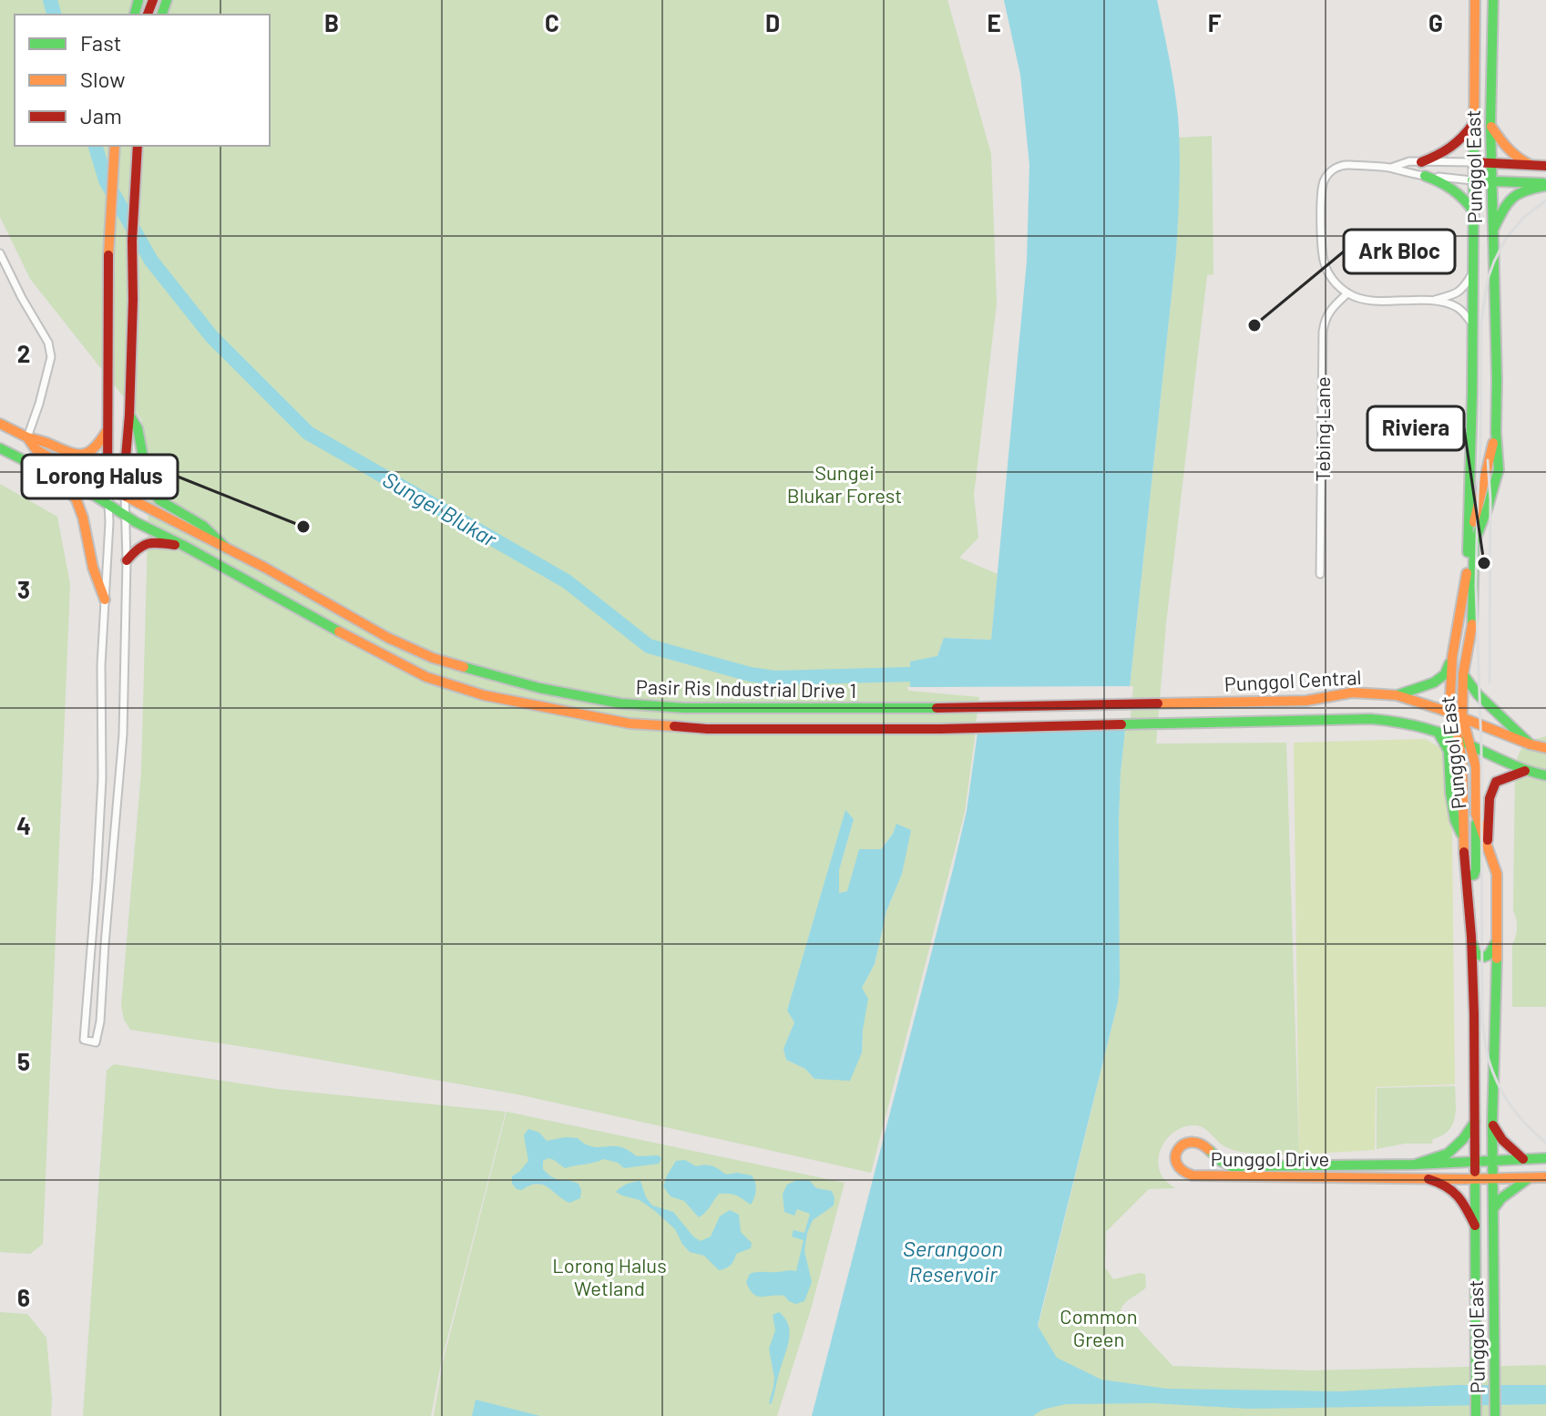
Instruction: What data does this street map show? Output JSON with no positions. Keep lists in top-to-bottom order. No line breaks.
{"streets":{"main road":["Punggol East","Punggol Central","Pasir Ris Industrial Drive 1","Punggol Drive"],"street":["Tebing Lane"]},"crossings":[["Punggol East","Tebing Lane"],["Punggol East","Punggol Central"],["Punggol East","Punggol Drive"],["Punggol Central","Pasir Ris Industrial Drive 1"]],"water":["Sungei Blukar","Serangoon Reservoir"],"parks":["Sungei Blukar Forest","Lorong Halus Wetland","Common Green"],"places":["Ark Bloc","Lorong Halus","Riviera"],"legend":["Fast","Slow","Jam"],"grid":{"columns":["B","C","D","E","F","G"],"rows":["2","3","4","5","6"]}}
